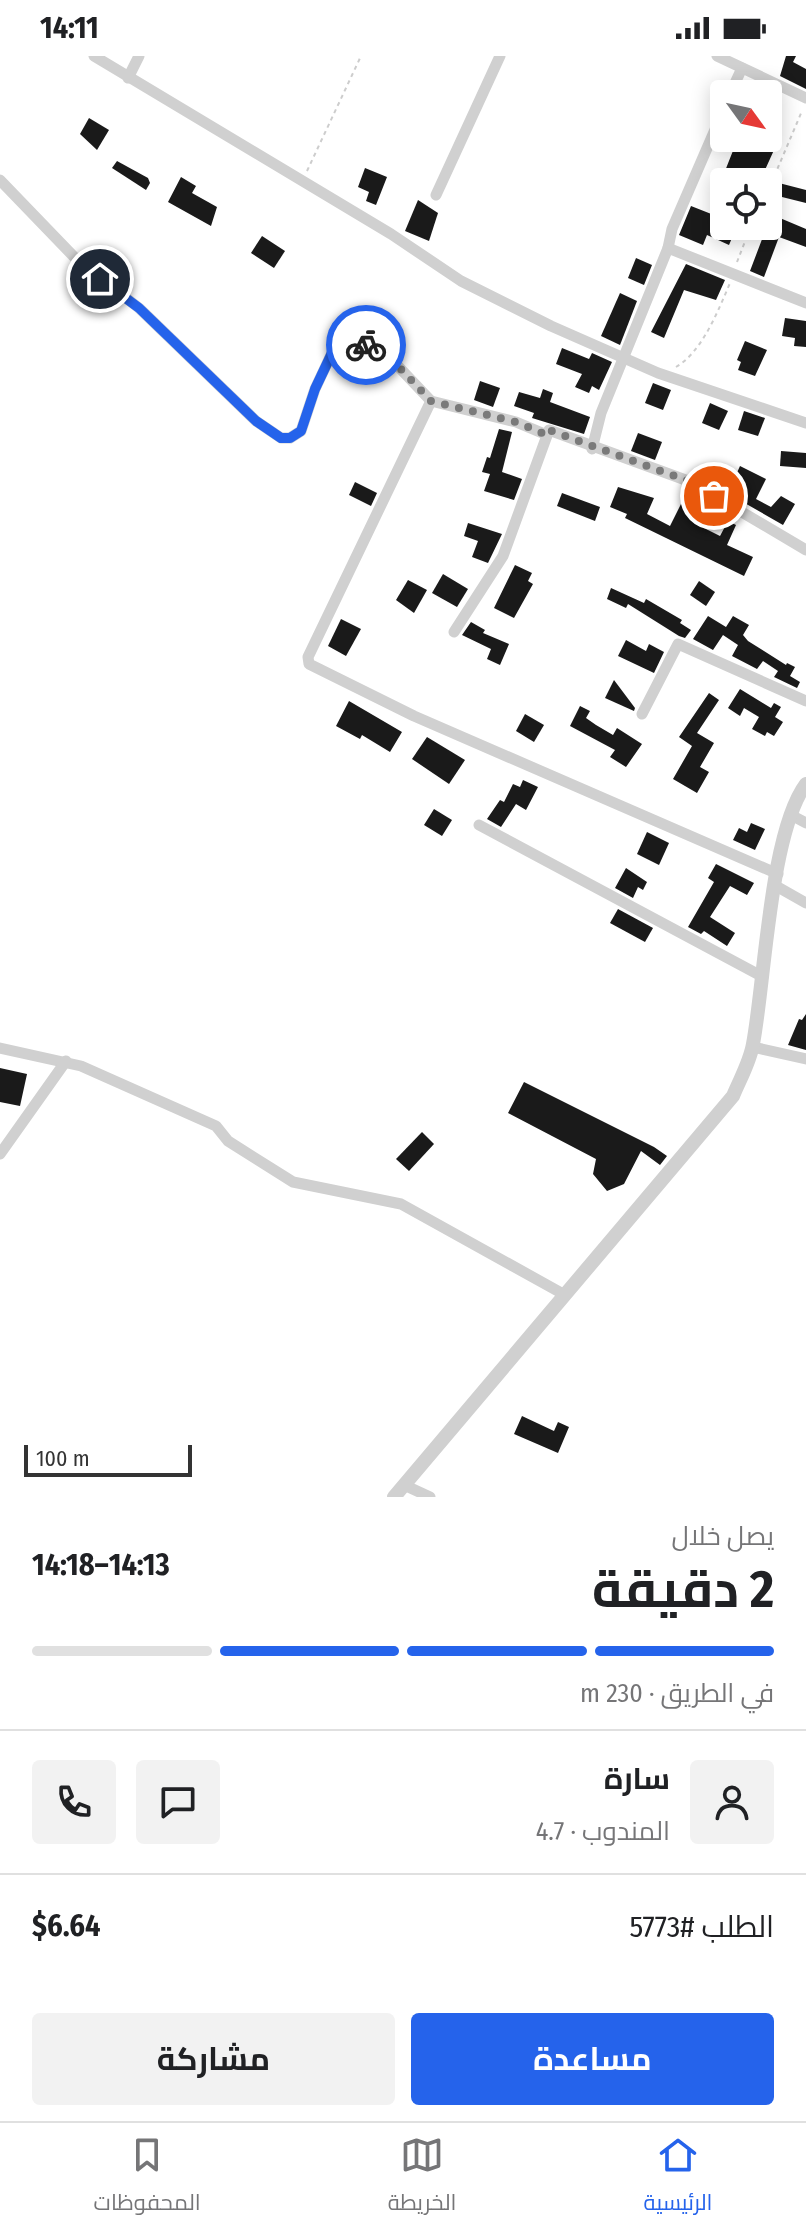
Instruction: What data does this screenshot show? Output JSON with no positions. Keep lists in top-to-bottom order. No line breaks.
{"scale_bar":"100 m","north":"bottom right","page":{"status":"14:11","scale":"100 m","heading":["2 دقيقة","يصل خلال","14:13–14:18"],"panel":["سارة","المندوب · 4.7","الطلب #5773","$6.64"],"bar":"في الطريق · 230 m","buttons":["مساعدة","مشاركة"],"tabs":["الرئيسية","الخريطة","المحفوظات"]}}
